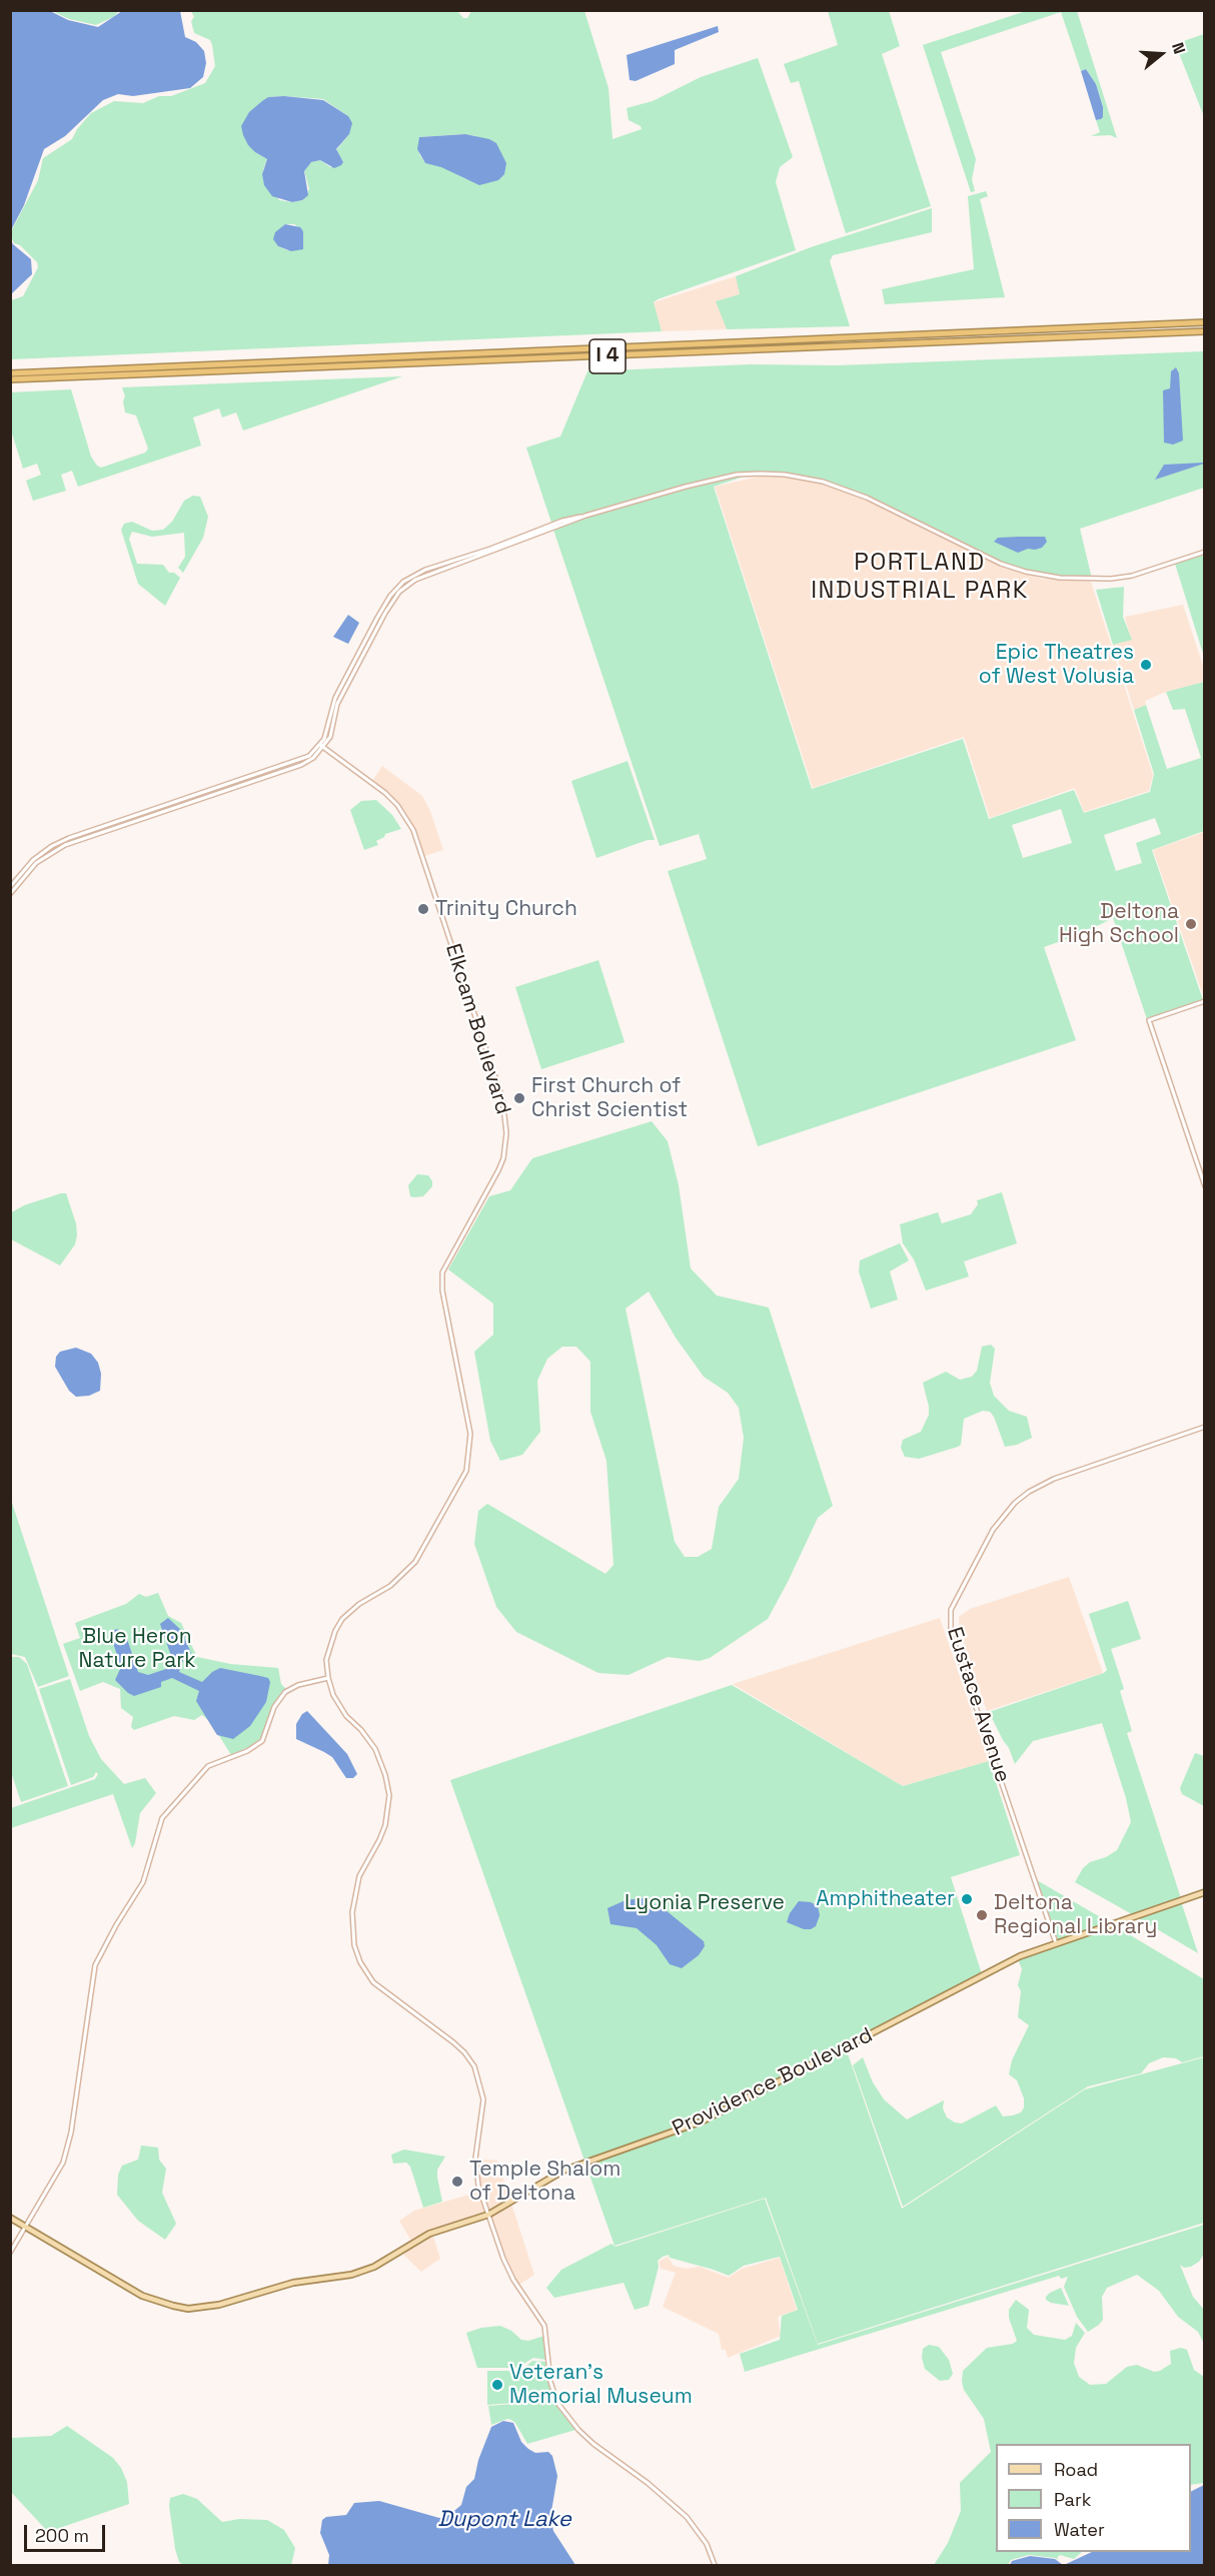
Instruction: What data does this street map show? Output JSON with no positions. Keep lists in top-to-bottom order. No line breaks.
{"streets":{"highway":["I 4"],"main road":["Providence Boulevard"],"street":["Elkcam Boulevard","Eustace Avenue"]},"crossings":[["Elkcam Boulevard","Providence Boulevard"],["Eustace Avenue","Providence Boulevard"]],"districts":["PORTLAND INDUSTRIAL PARK"],"water":["Dupont Lake"],"parks":["Blue Heron Nature Park","Lyonia Preserve"],"places":["Epic Theatres of West Volusia","Trinity Church","Deltona High School","First Church of Christ Scientist","Amphitheater","Deltona Regional Library","Temple Shalom of Deltona","Veteran's Memorial Museum"],"legend":["Road","Park","Water"],"scale_bar":"200 m","north":"right"}
